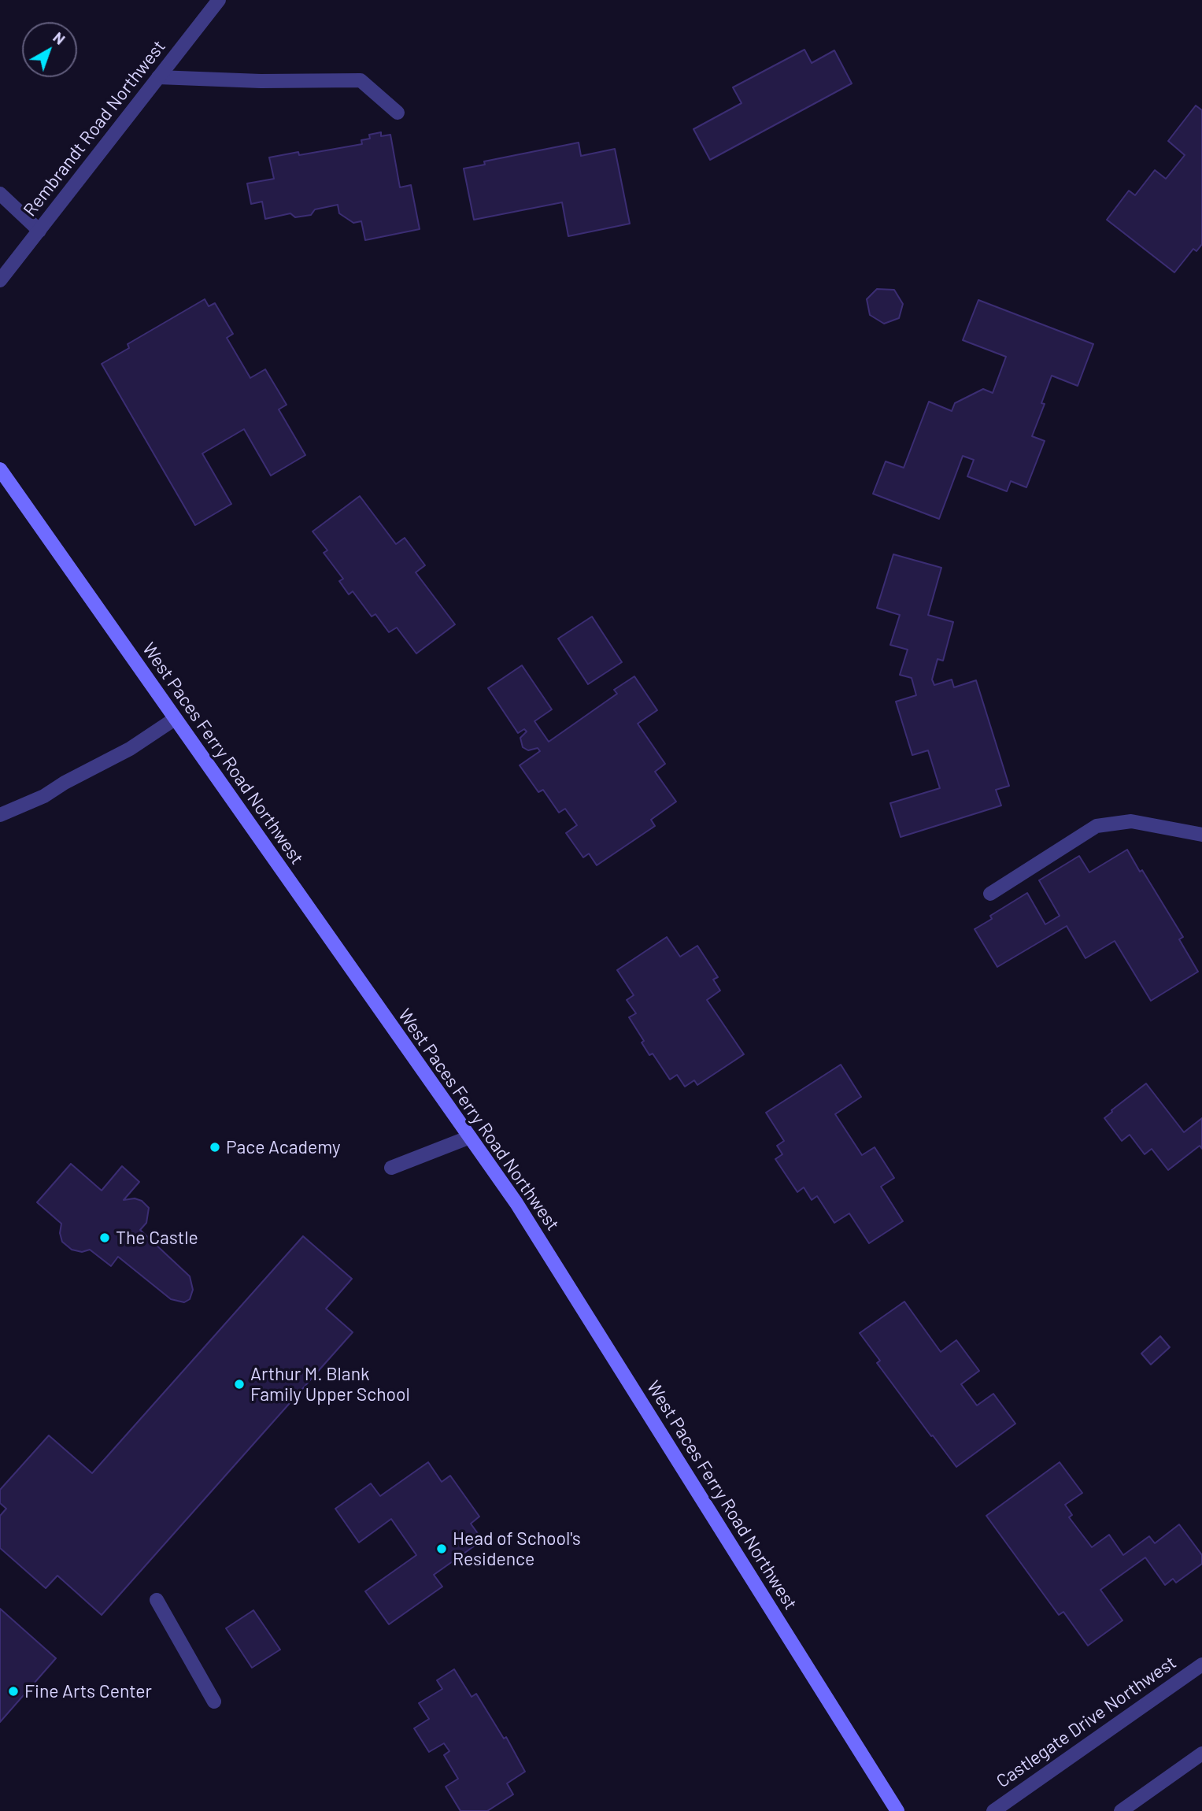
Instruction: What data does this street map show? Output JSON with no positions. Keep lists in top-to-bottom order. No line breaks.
{"streets":{"main road":["West Paces Ferry Road Northwest"],"street":["Rembrandt Road Northwest","Castlegate Drive Northwest"]},"places":["Pace Academy","The Castle","Arthur M. Blank Family Upper School","Head of School's Residence","Fine Arts Center"],"north":"top right"}
